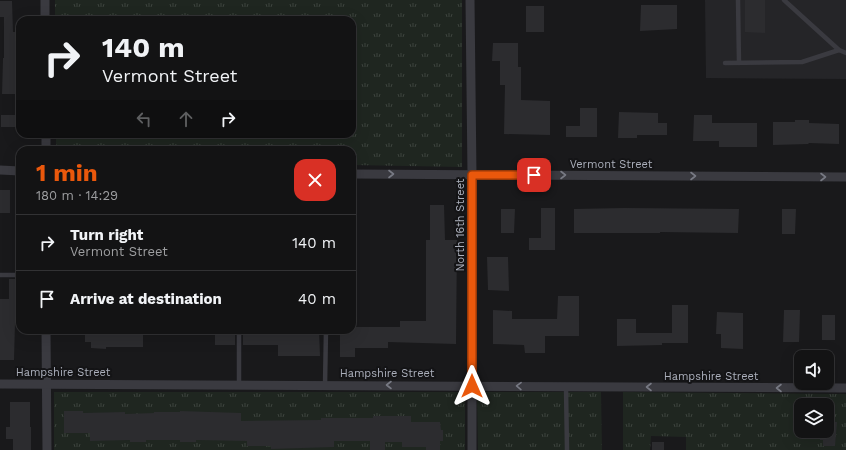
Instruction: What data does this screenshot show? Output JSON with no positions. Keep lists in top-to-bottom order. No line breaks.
{"streets":{"street":["Vermont Street","North 16th Street","Hampshire Street"]},"crossings":[["Vermont Street","North 16th Street"],["North 16th Street","Hampshire Street"]],"one_way":["Vermont Street","Hampshire Street"],"page":{"turn":["140 m","Vermont Street"],"heading":["1 min","180 m · 14:29"],"list":[{"name":"Turn right","note":"Vermont Street","value":"140 m"},{"name":"Arrive at destination","value":"40 m"}]}}
